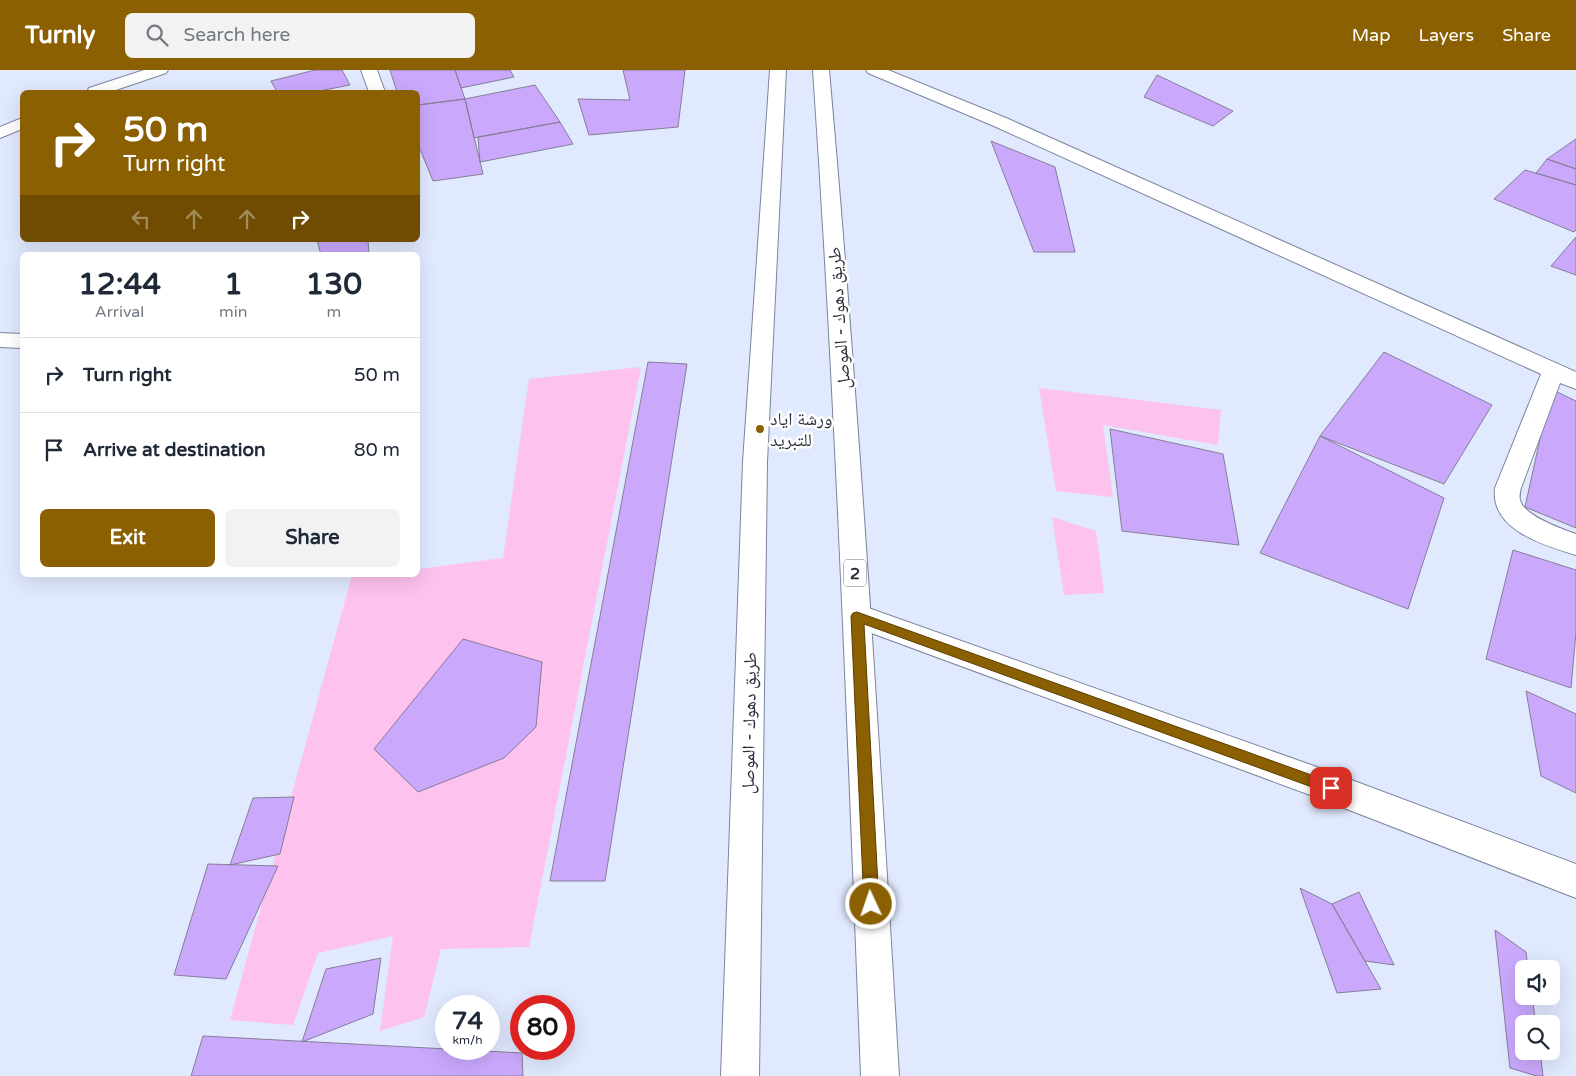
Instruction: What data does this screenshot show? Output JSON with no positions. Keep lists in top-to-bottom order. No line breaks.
{"streets":{"main road":["طريق دهوك - الموصل","2"]},"places":["ورشة اياد للتبريد"],"page":{"header":"Turnly","search":"Search here","nav":["Map","Layers","Share"],"turn":["50 m","Turn right"],"eta":["12:44","Arrival","1","min","130","m"],"list":[{"name":"Turn right","value":"50 m"},{"name":"Arrive at destination","value":"80 m"}],"buttons":["Exit","Share"],"speed":"74 km/h","limit":"80"}}
